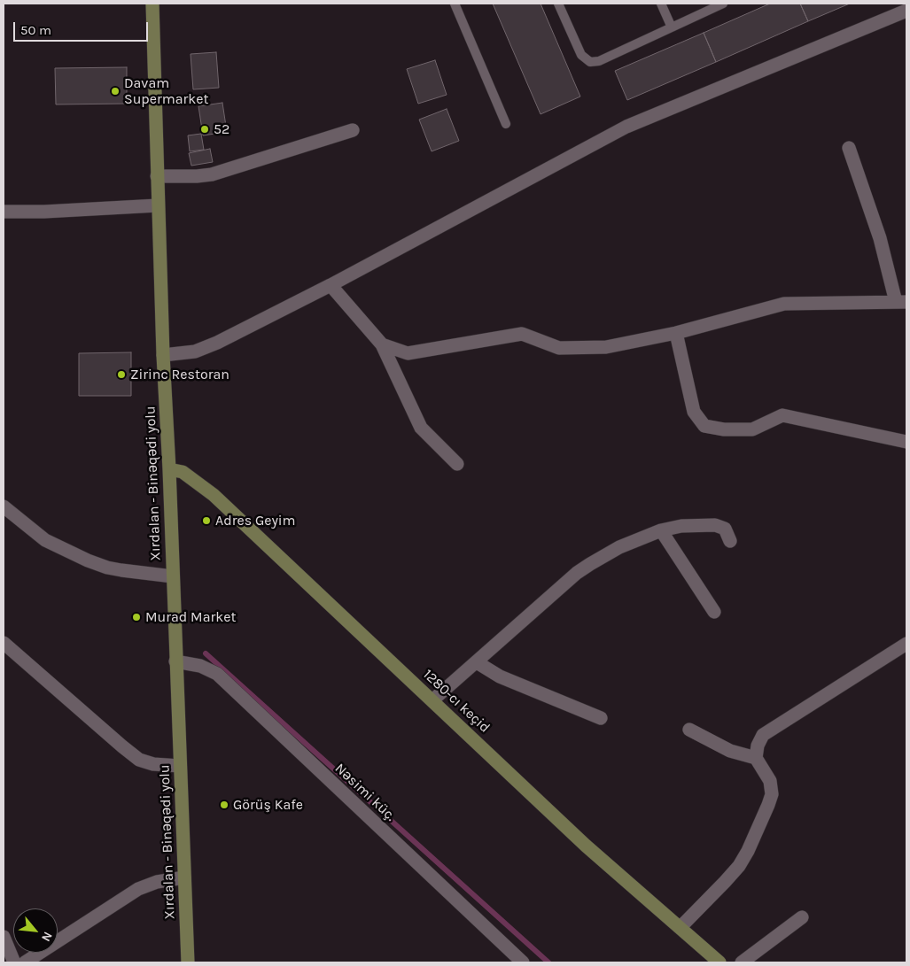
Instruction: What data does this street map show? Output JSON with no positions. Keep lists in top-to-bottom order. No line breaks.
{"streets":{"main road":["Xırdalan - Binəqədi yolu","1280-cı keçid"],"street":["Nəsimi küç."]},"crossings":[["Xırdalan - Binəqədi yolu","1280-cı keçid"],["Xırdalan - Binəqədi yolu","Nəsimi küç."]],"places":["Davam Supermarket","52","Zirinc Restoran","Adres Geyim","Murad Market","Görüş Kafe"],"scale_bar":"50 m","north":"bottom right"}
